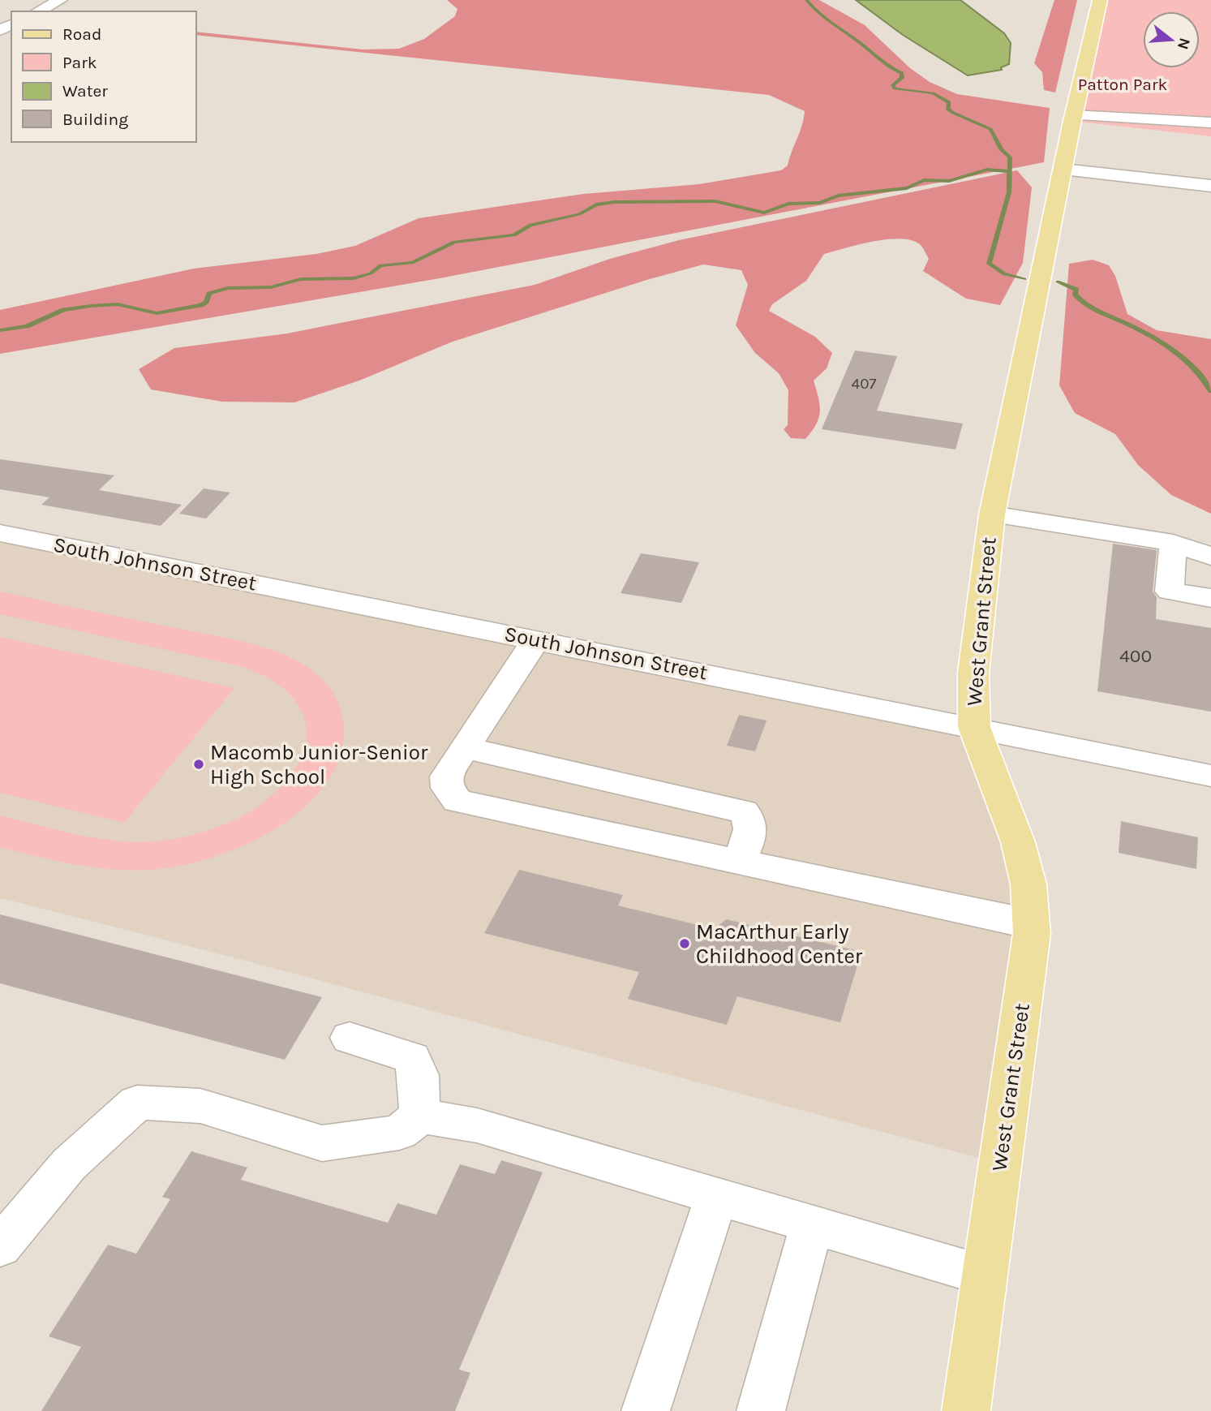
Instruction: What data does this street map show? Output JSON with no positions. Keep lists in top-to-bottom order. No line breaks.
{"streets":{"main road":["West Grant Street"],"street":["South Johnson Street"]},"crossings":[["South Johnson Street","West Grant Street"]],"parks":["Patton Park"],"places":["Macomb Junior-Senior High School","MacArthur Early Childhood Center"],"house_numbers":["407","400"],"legend":["Road","Park","Water","Building"],"north":"right"}
